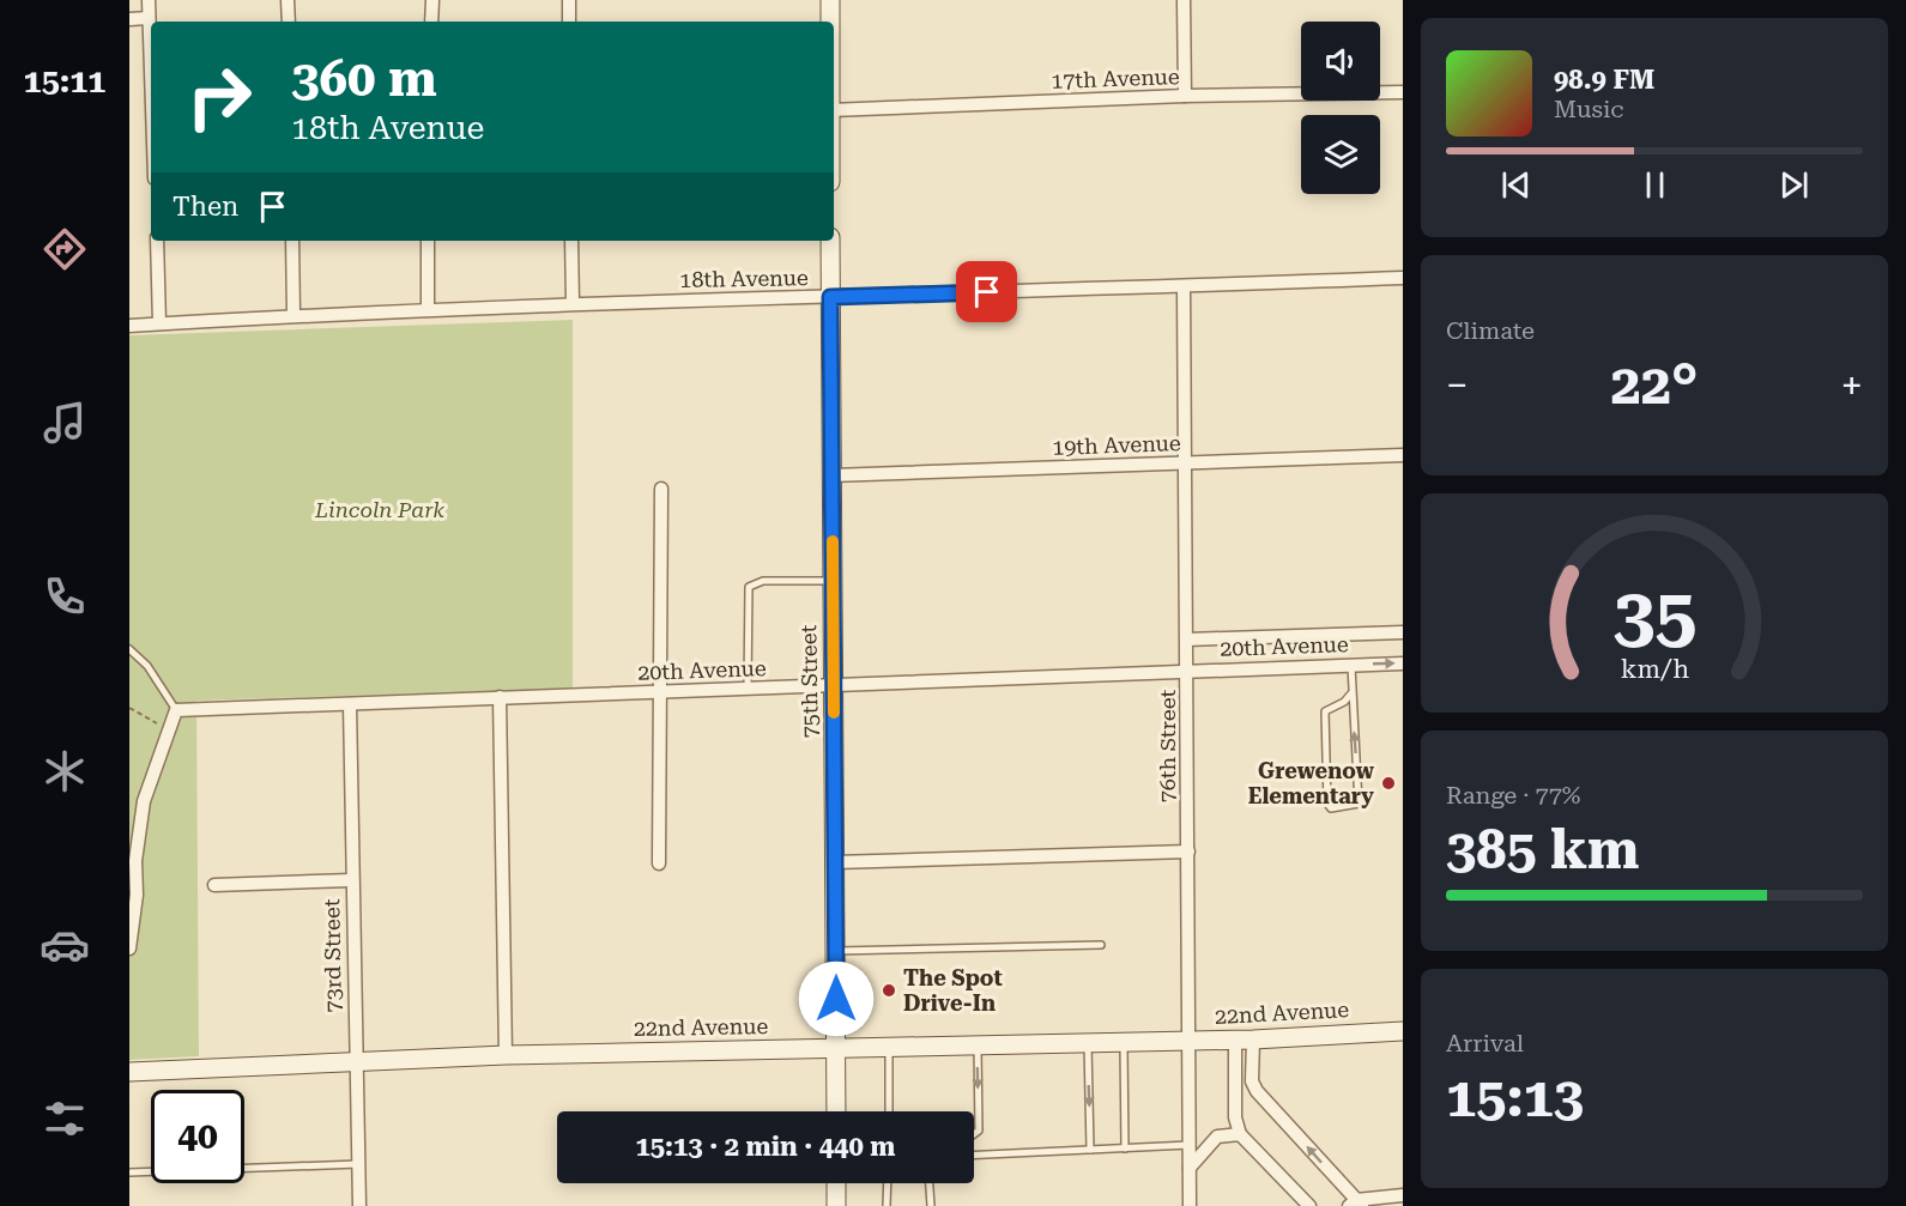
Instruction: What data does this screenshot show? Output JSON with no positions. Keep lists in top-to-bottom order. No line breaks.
{"streets":{"street":["17th Avenue","18th Avenue","19th Avenue","20th Avenue","75th Street","76th Street","73rd Street","22nd Avenue"]},"crossings":[["18th Avenue","75th Street"],["18th Avenue","76th Street"],["19th Avenue","75th Street"],["19th Avenue","76th Street"],["20th Avenue","75th Street"],["20th Avenue","76th Street"],["20th Avenue","73rd Street"],["75th Street","22nd Avenue"],["76th Street","22nd Avenue"],["73rd Street","22nd Avenue"]],"parks":["Lincoln Park"],"places":["Grewenow Elementary","The Spot Drive-In"],"page":{"tabs":"15:11","turn":["360 m","18th Avenue"],"song":["98.9 FM","Music"],"then":"Then","tile":["Climate",["Range · 77%","385 km"],["Arrival","15:13"]],"heat":["−","22°","+"],"limit":"40","trip":"15:13 · 2 min · 440 m","gauge":["35","km/h"]}}
